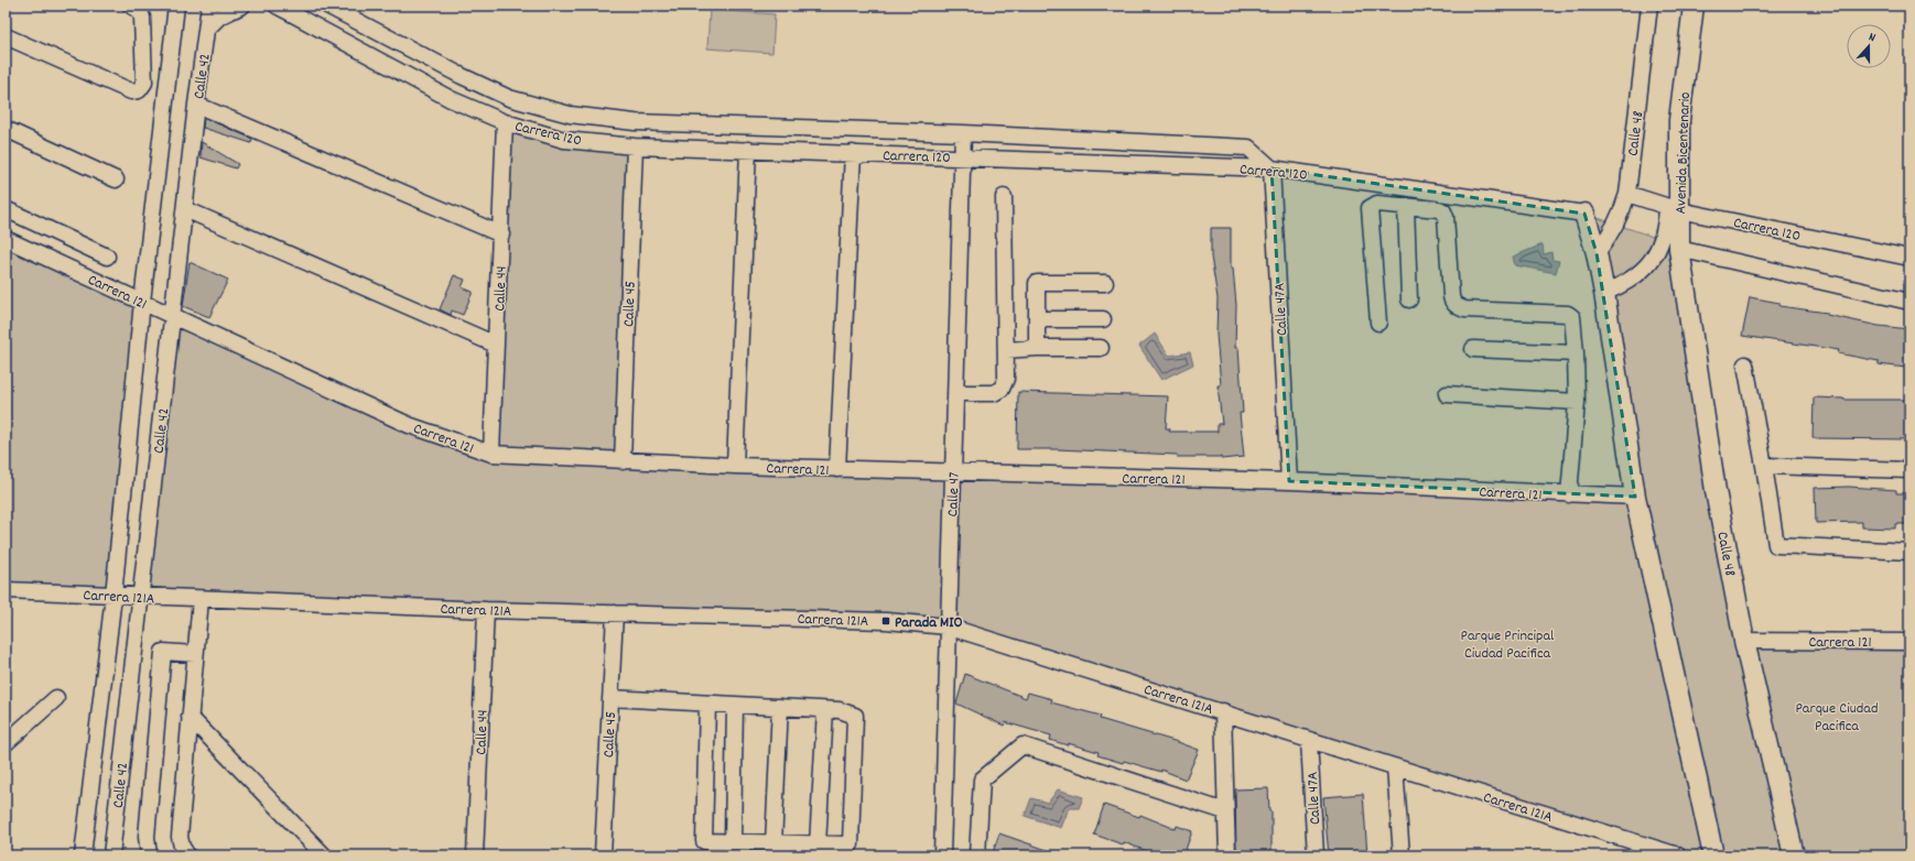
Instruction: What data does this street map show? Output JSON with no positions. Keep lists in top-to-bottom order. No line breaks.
{"streets":{"main road":["Calle 48","Avenida Bicentenario"],"street":["Calle 42","Carrera 120","Calle 44","Carrera 121","Calle 45","Calle 47A","Calle 47","Carrera 121A"]},"crossings":[["Calle 42","Carrera 121"],["Calle 42","Carrera 121A"],["Carrera 120","Calle 48"],["Carrera 120","Avenida Bicentenario"],["Carrera 120","Calle 44"],["Carrera 120","Calle 45"],["Carrera 120","Calle 47A"],["Carrera 120","Calle 47"],["Calle 48","Avenida Bicentenario"],["Calle 48","Carrera 121"],["Calle 44","Carrera 121"],["Calle 44","Carrera 121A"],["Carrera 121","Calle 45"],["Carrera 121","Calle 47A"],["Carrera 121","Calle 47"],["Calle 45","Carrera 121A"],["Calle 47A","Carrera 121A"],["Calle 47","Carrera 121A"]],"parks":["Parque Principal Ciudad Pacifica","Parque Ciudad Pacifica"],"places":{"transit":["Parada MIO"]},"north":"top"}
